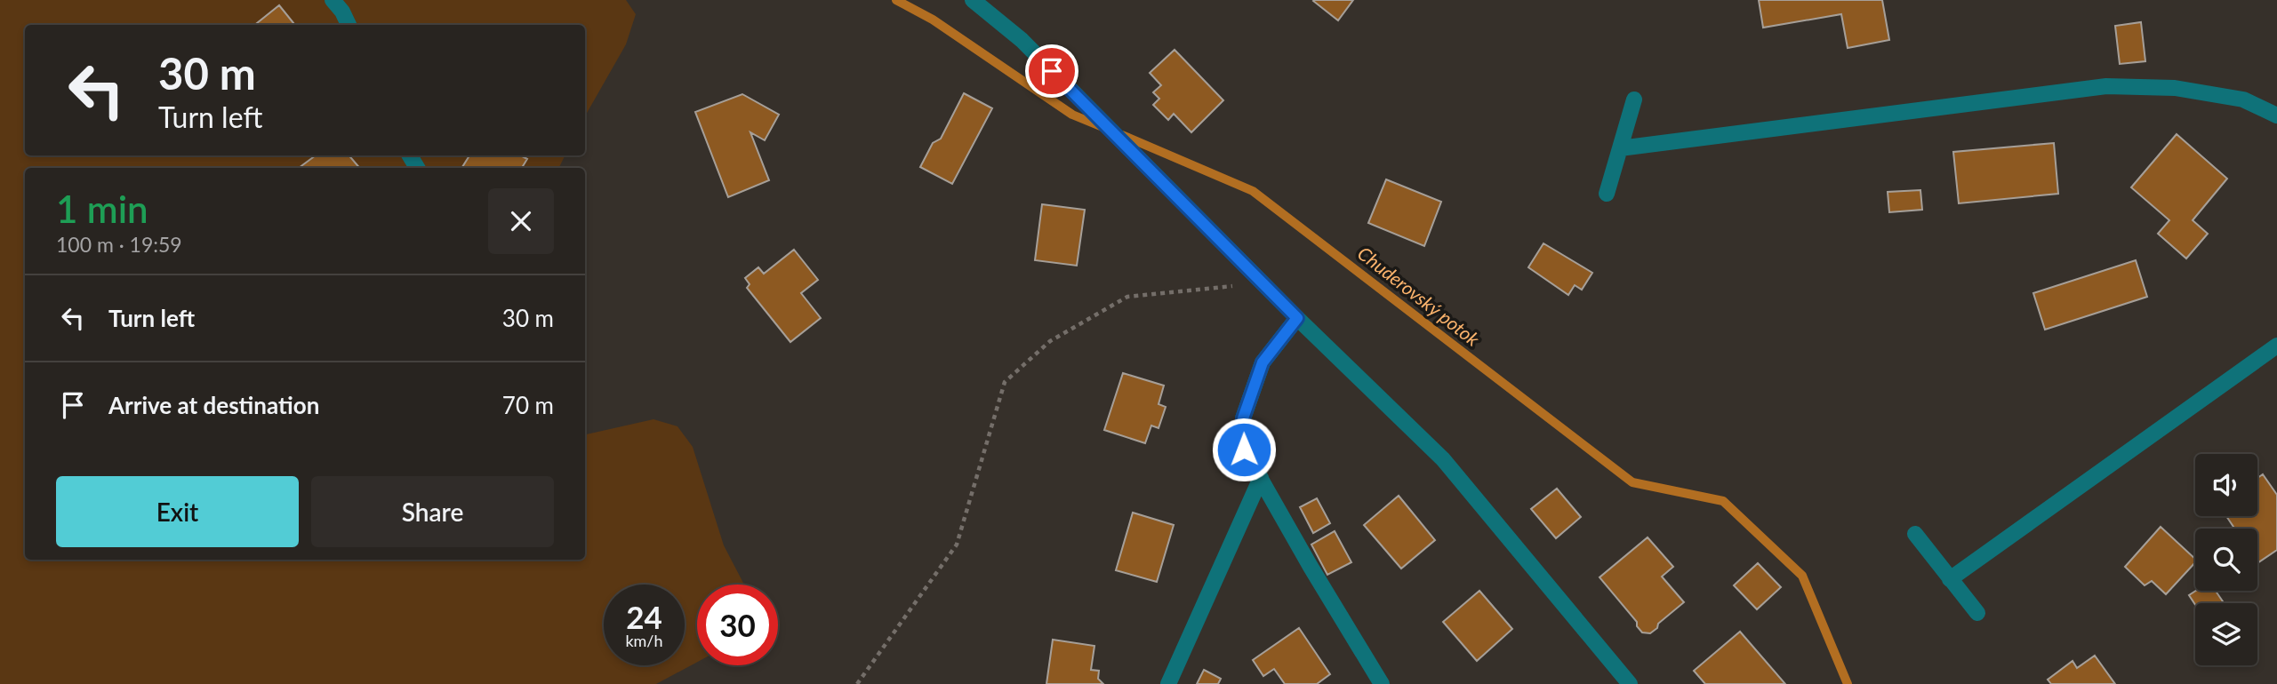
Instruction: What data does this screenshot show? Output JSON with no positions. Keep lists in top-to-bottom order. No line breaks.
{"water":["Chuderovský potok"],"page":{"turn":["30 m","Turn left"],"heading":["1 min","100 m · 19:59"],"list":[{"name":"Turn left","value":"30 m"},{"name":"Arrive at destination","value":"70 m"}],"buttons":["Exit","Share"],"speed":"24 km/h","limit":"30"}}
